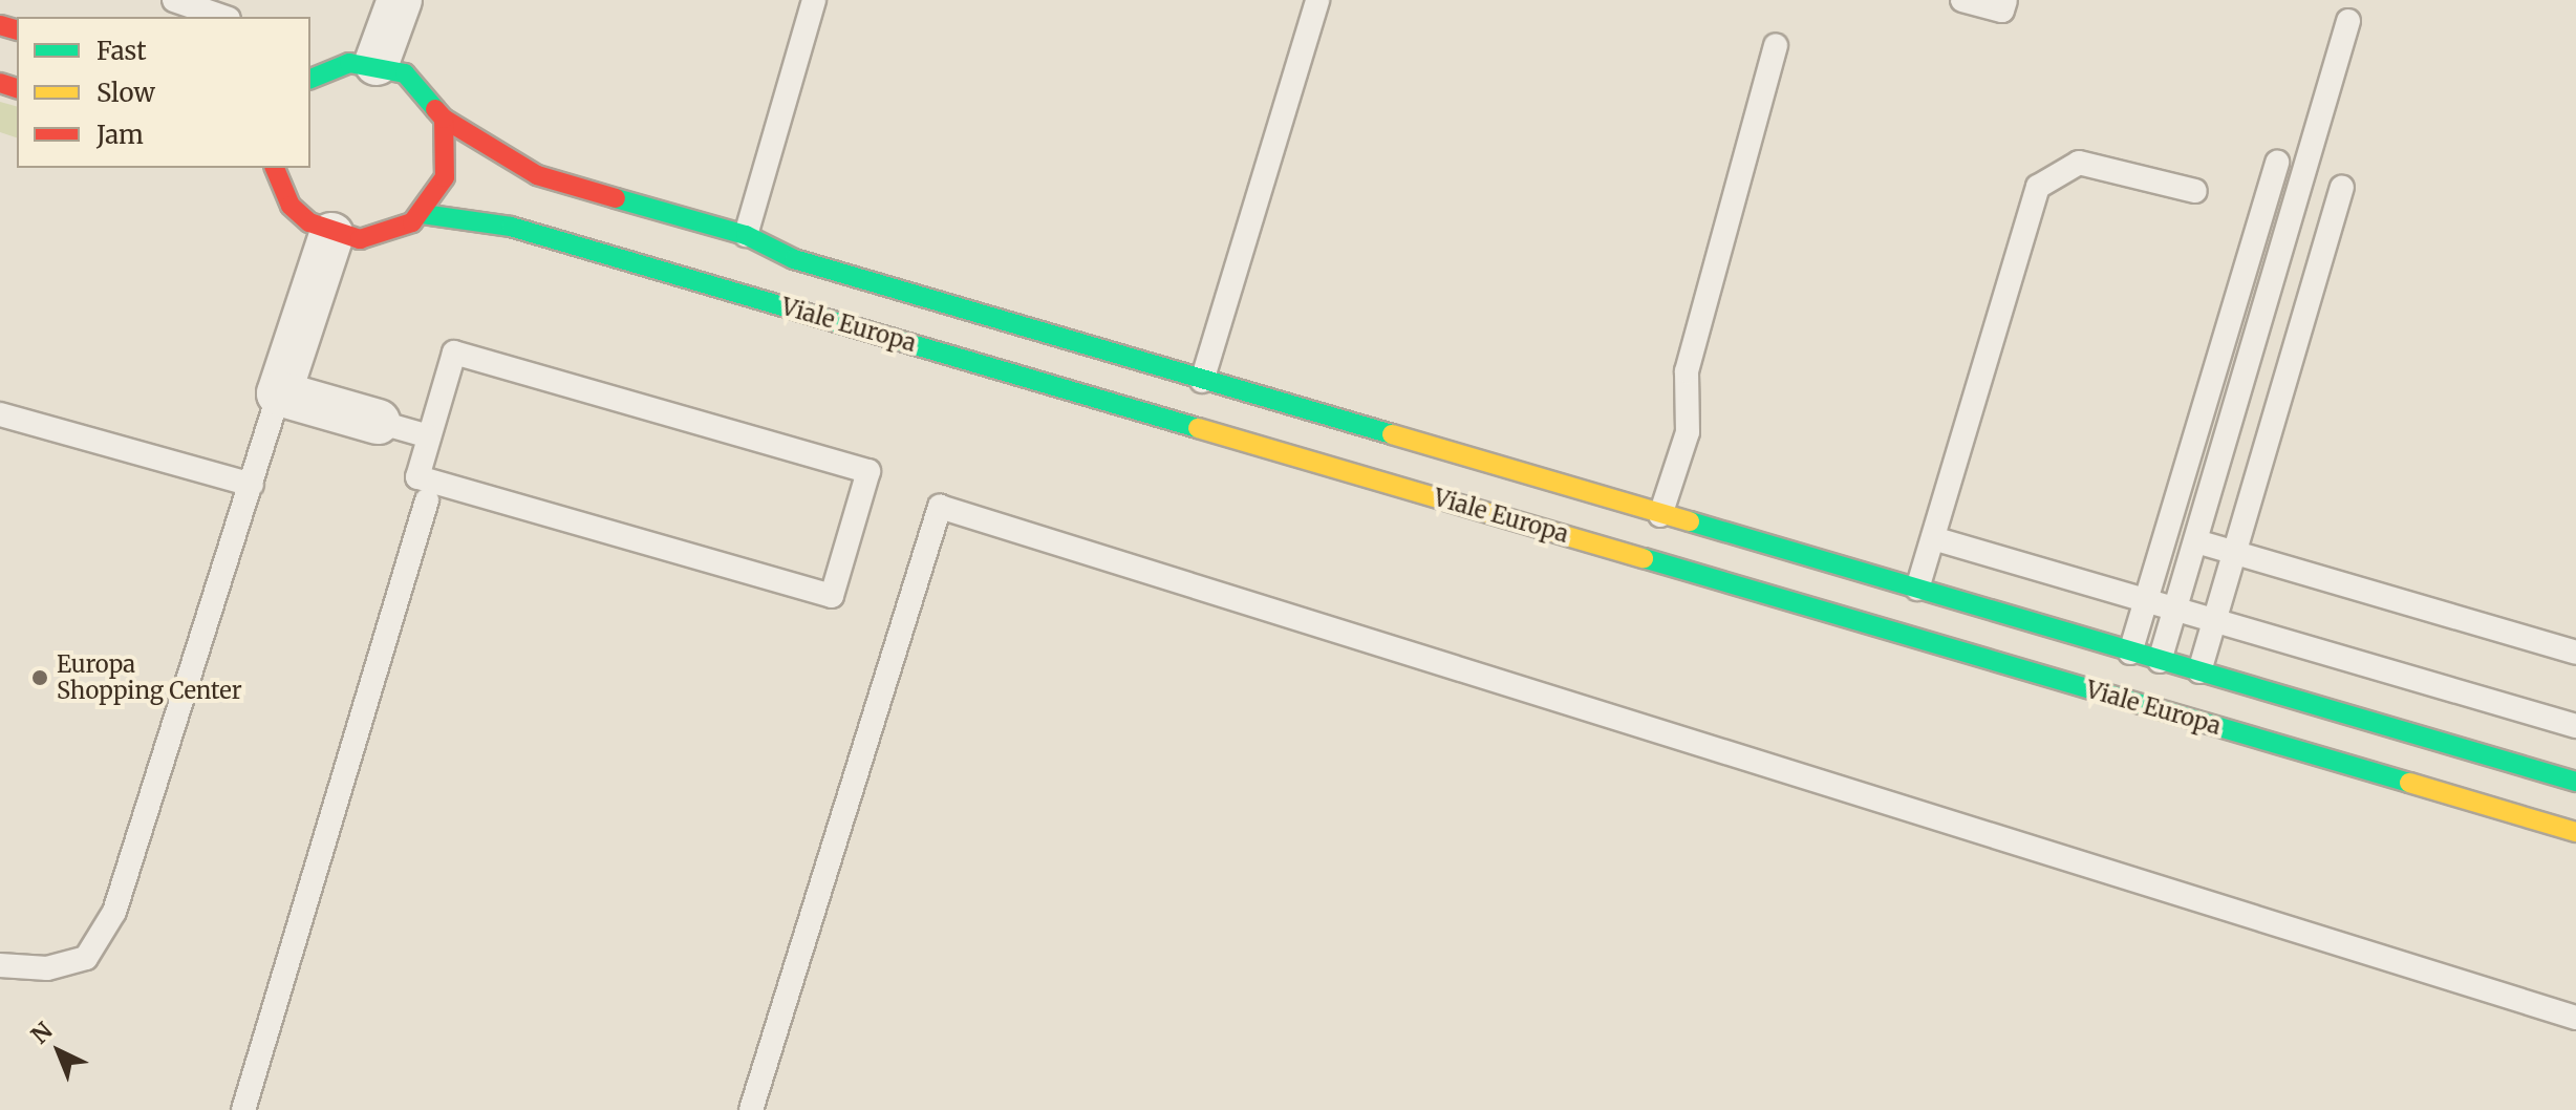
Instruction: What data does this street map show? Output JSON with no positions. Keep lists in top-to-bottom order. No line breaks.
{"streets":{"main road":["Viale Europa"]},"places":["Europa Shopping Center"],"legend":["Fast","Slow","Jam"],"north":"top left"}
